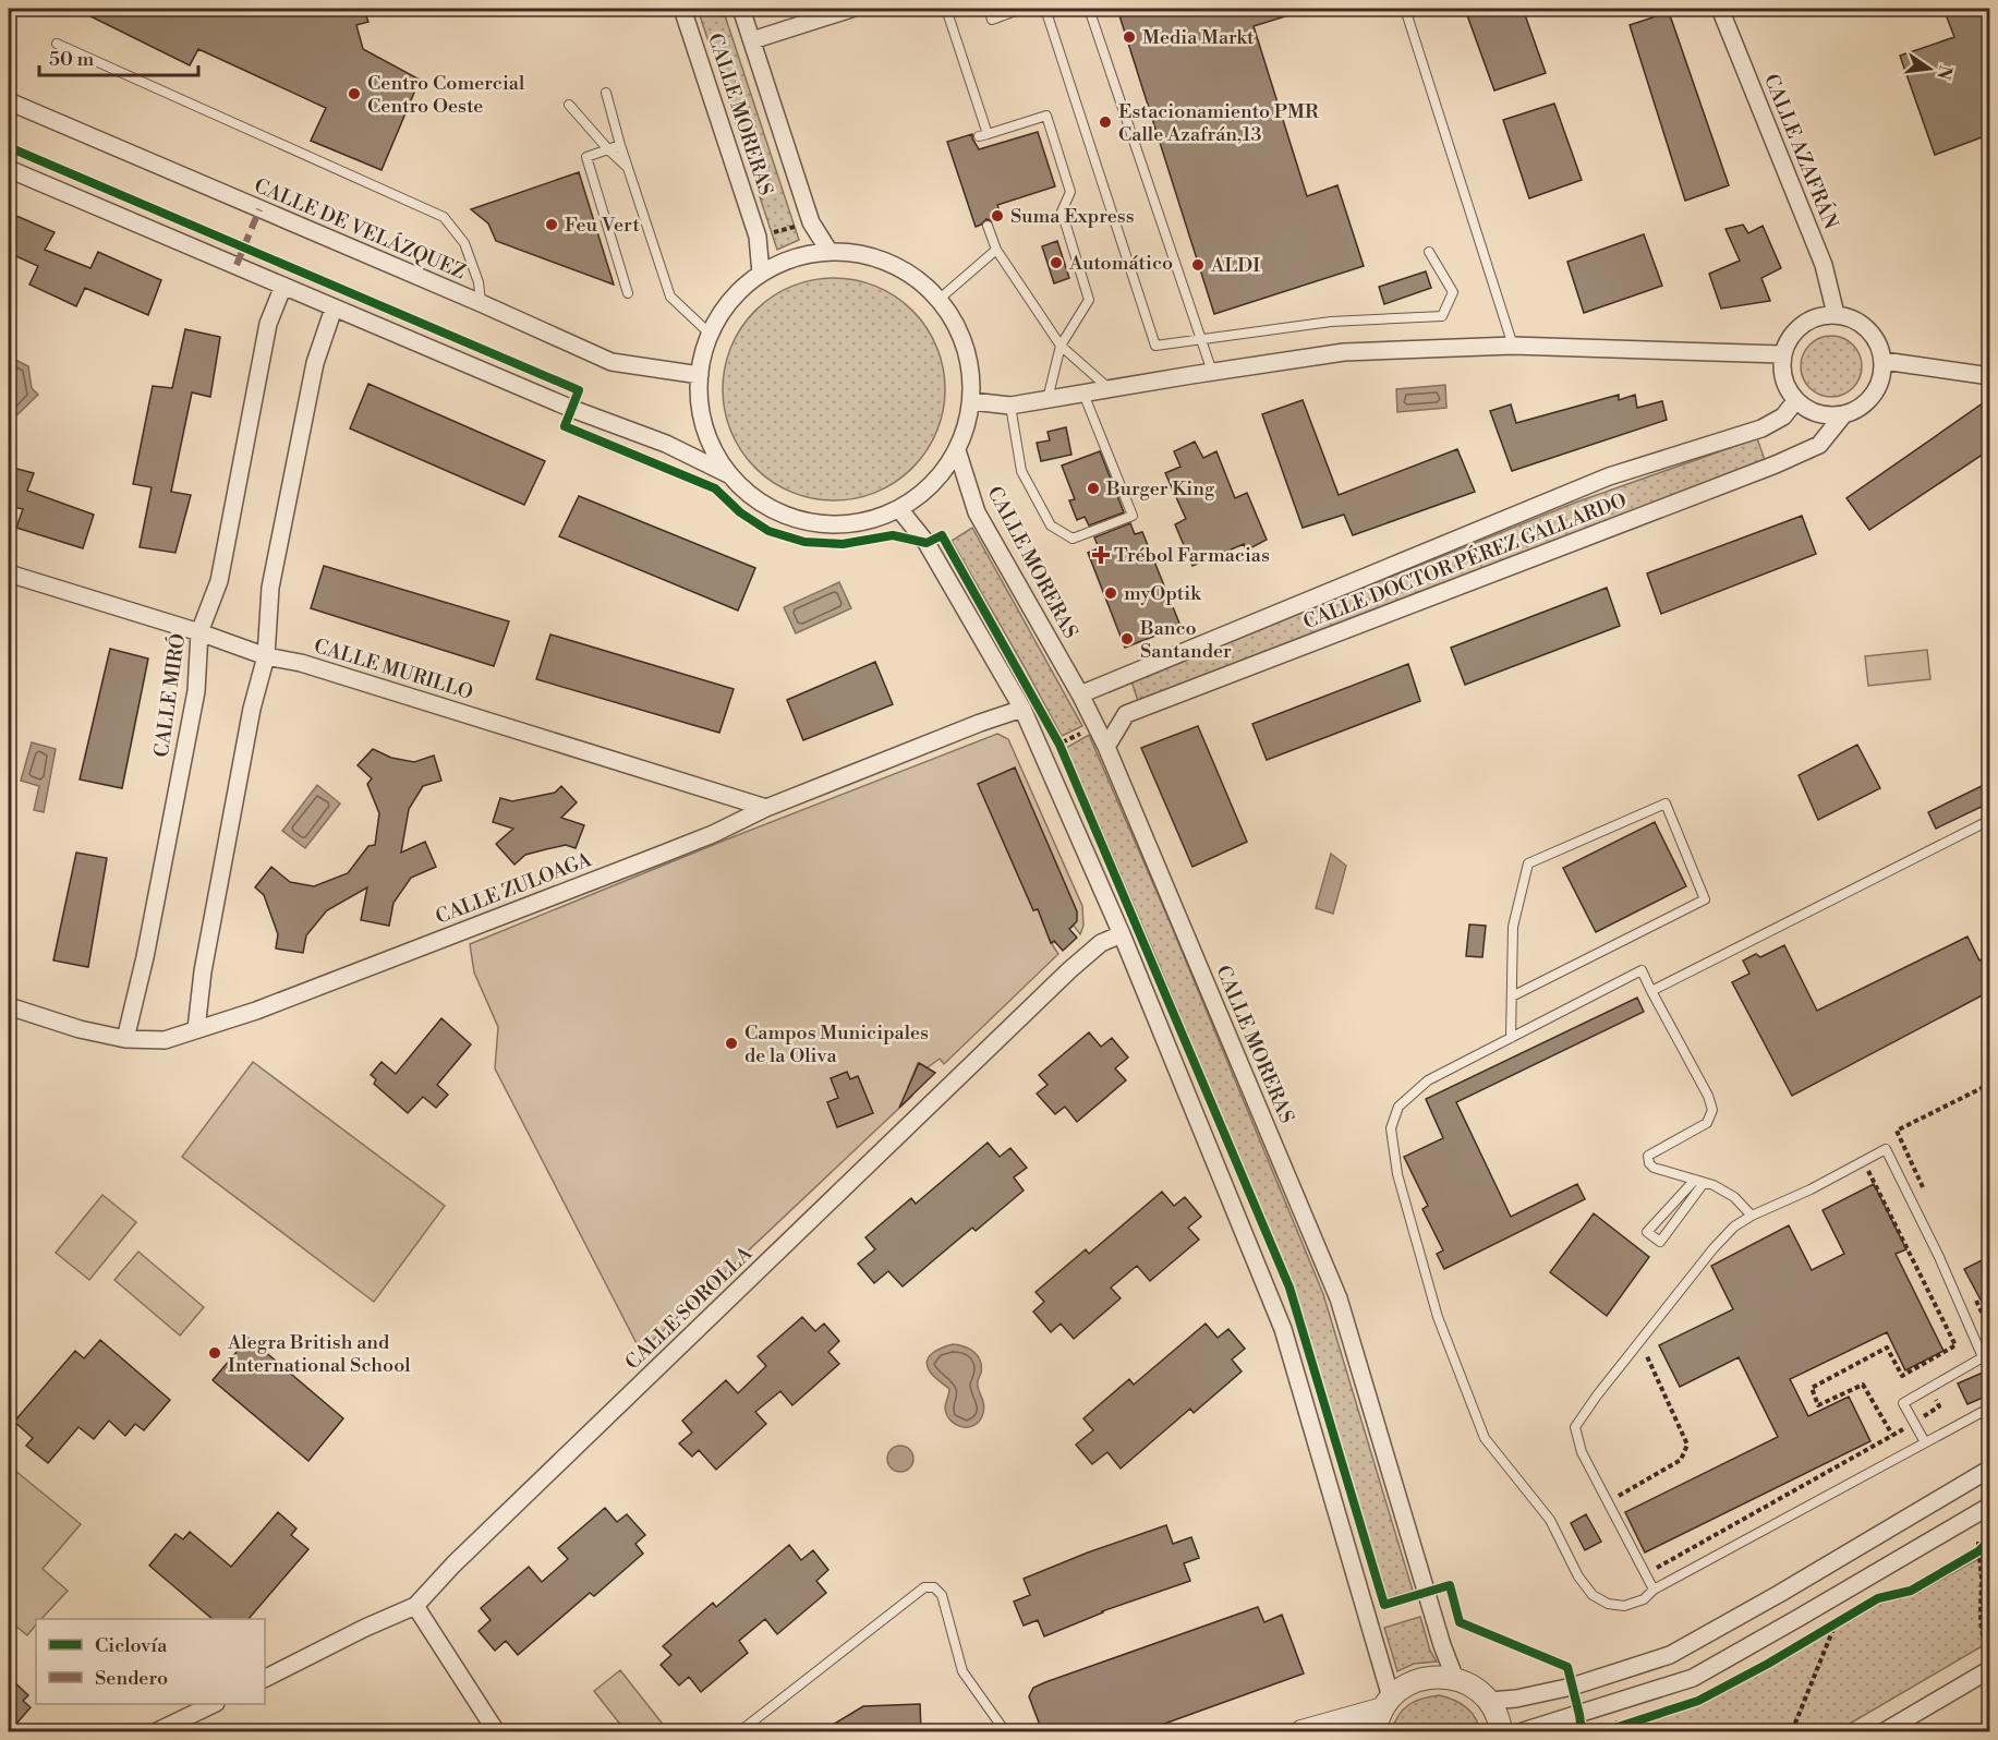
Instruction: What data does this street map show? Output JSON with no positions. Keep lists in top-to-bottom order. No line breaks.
{"streets":{"street":["CALLE MORERAS","CALLE AZAFRÁN","CALLE DE VELÁZQUEZ","CALLE DOCTOR PÉREZ GALLARDO","CALLE MURILLO","CALLE MIRÓ","CALLE ZULOAGA","CALLE SOROLLA"]},"crossings":[["CALLE MORERAS","CALLE DOCTOR PÉREZ GALLARDO"],["CALLE AZAFRÁN","CALLE DOCTOR PÉREZ GALLARDO"],["CALLE MURILLO","CALLE MIRÓ"],["CALLE MURILLO","CALLE ZULOAGA"],["CALLE MIRÓ","CALLE ZULOAGA"]],"places":{"other":["Media Markt","Centro Comercial Centro Oeste","Estacionamiento PMR Calle Azafrán,13","Suma Express","Feu Vert","Automático","ALDI","Burger King","myOptik","Banco Santander","Campos Municipales de la Oliva","Alegra British and International School"],"health":["Trébol Farmacias"]},"legend":["Ciclovía","Sendero"],"scale_bar":"50 m","north":"right"}
